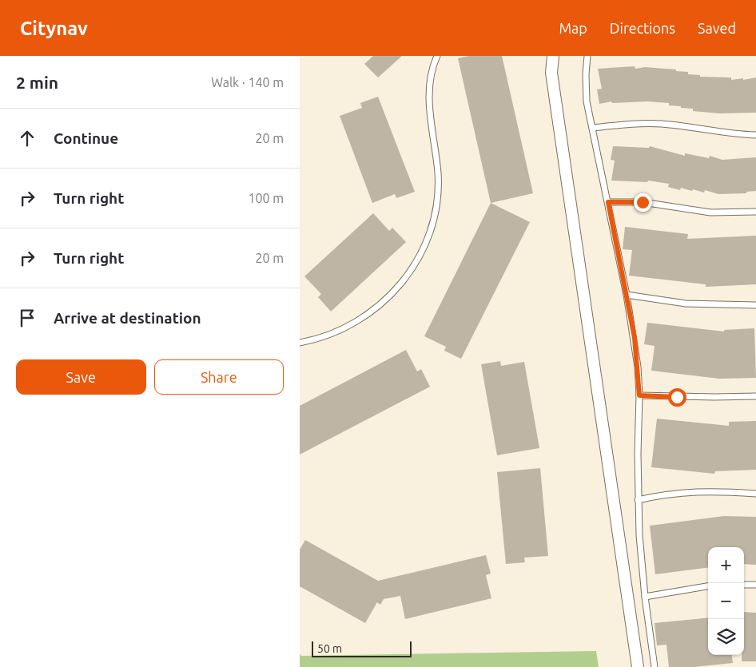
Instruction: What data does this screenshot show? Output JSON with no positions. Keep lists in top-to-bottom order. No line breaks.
{"scale_bar":"50 m","page":{"header":"Citynav","nav":["Map","Directions","Saved"],"heading":["2 min","Walk · 140 m"],"list":[["Continue","20 m"],["Turn right","100 m"],["Turn right","20 m"],"Arrive at destination"],"buttons":["Save","Share"],"map_buttons":["+","−"],"scale":"50 m"}}
